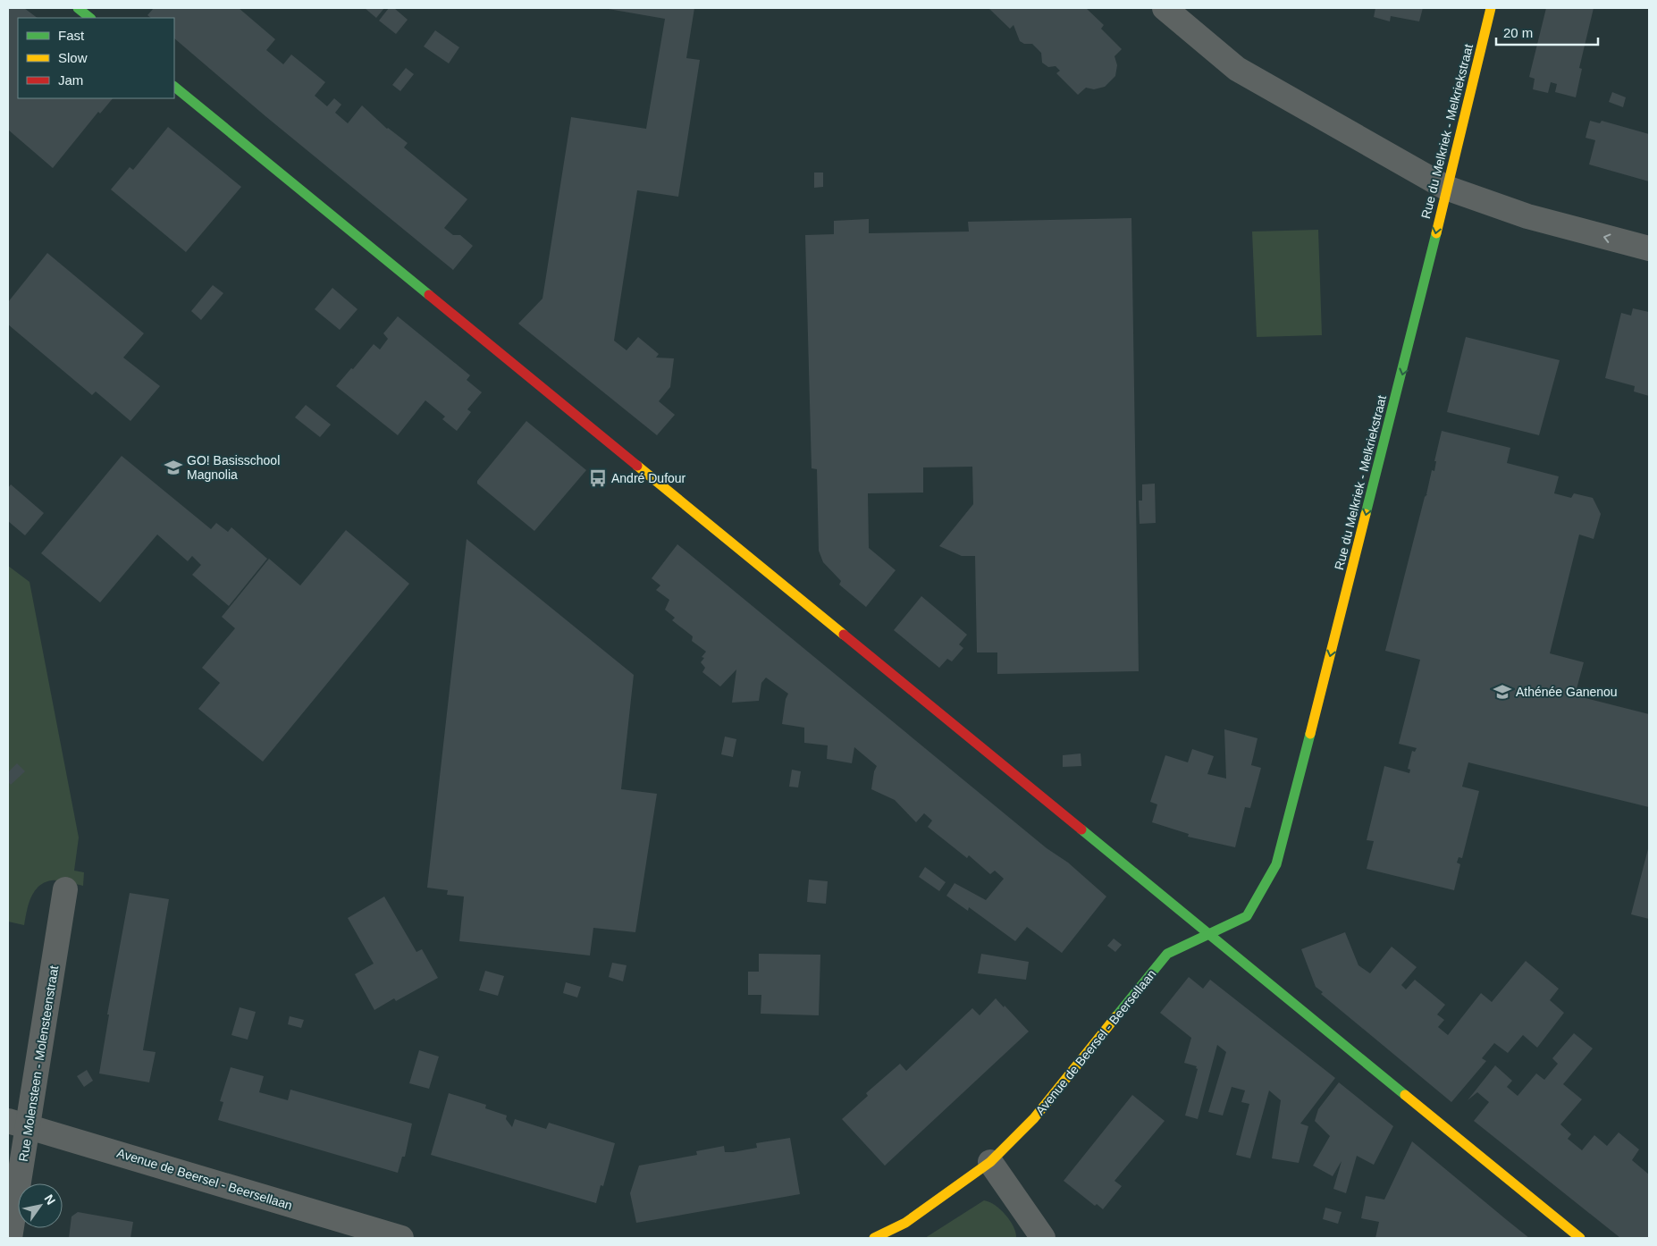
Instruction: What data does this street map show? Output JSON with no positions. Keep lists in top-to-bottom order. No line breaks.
{"streets":{"main road":["Rue du Melkriek - Melkriekstraat","Avenue de Beersel - Beersellaan"],"street":["Rue Molensteen - Molensteenstraat"]},"crossings":[["Rue du Melkriek - Melkriekstraat","Avenue de Beersel - Beersellaan"],["Avenue de Beersel - Beersellaan","Rue Molensteen - Molensteenstraat"]],"one_way":["Rue du Melkriek - Melkriekstraat"],"places":{"school or university":["GO! Basisschool Magnolia","Athénée Ganenou"],"bus stop":["André Dufour"]},"legend":["Fast","Slow","Jam"],"scale_bar":"20 m","north":"top right"}
